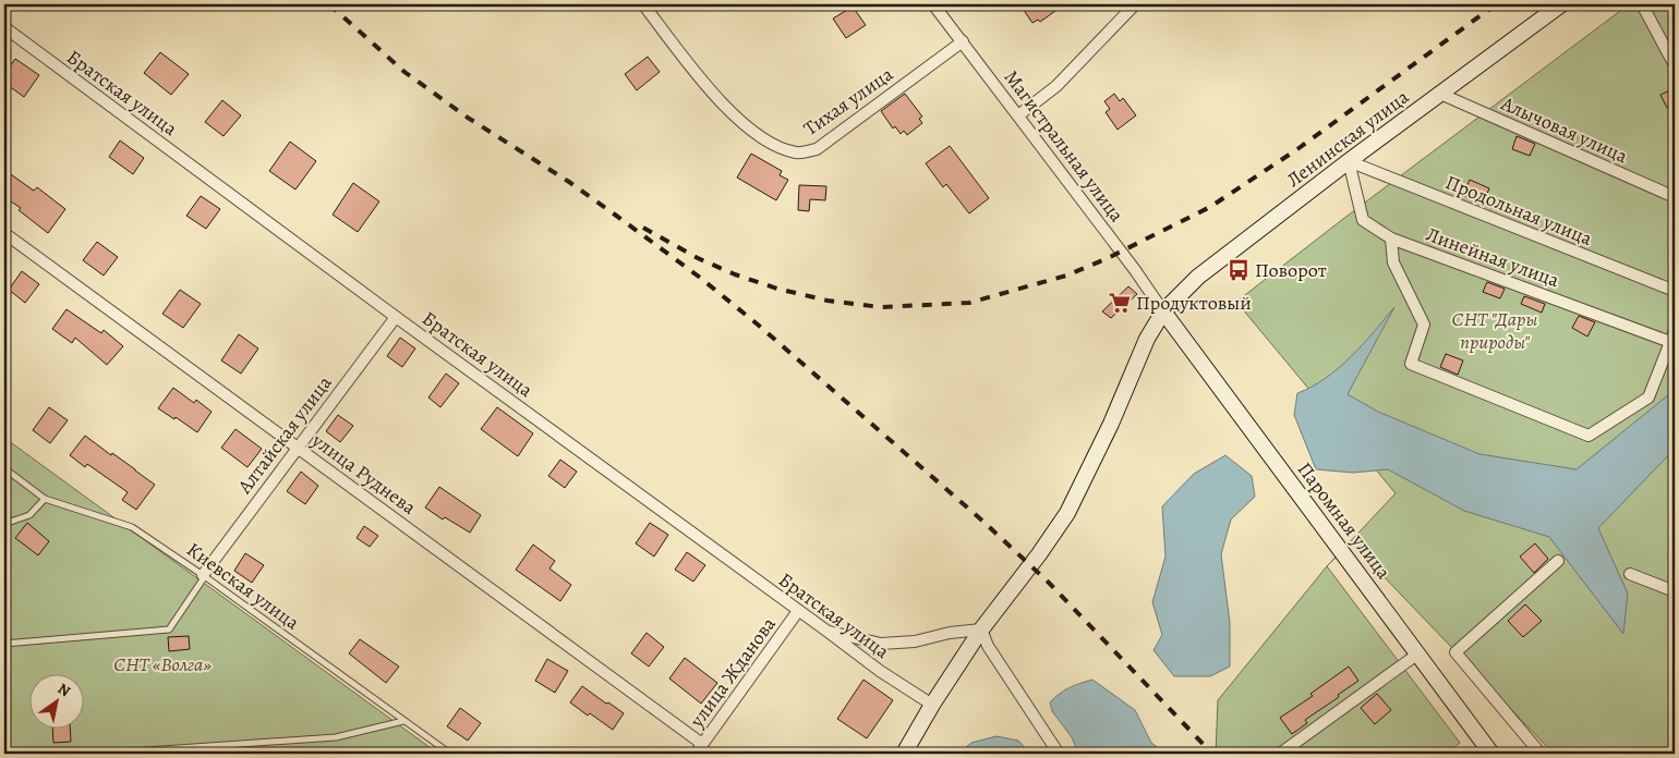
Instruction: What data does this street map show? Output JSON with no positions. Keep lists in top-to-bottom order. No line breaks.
{"streets":{"street":["Братская улица","Тихая улица","Алычовая улица","Ленинская улица","Магистральная улица","Продольная улица","Линейная улица","Алтайская улица","улица Руднева","Паромная улица","улица Жданова"],"lane":["Киевская улица"]},"crossings":[["Братская улица","Ленинская улица"],["Братская улица","Алтайская улица"],["Братская улица","улица Жданова"],["Тихая улица","Магистральная улица"],["Алычовая улица","Ленинская улица"],["Ленинская улица","Магистральная улица"],["Ленинская улица","Продольная улица"],["Ленинская улица","Линейная улица"],["Ленинская улица","Паромная улица"],["Магистральная улица","Паромная улица"],["Продольная улица","Линейная улица"],["Алтайская улица","улица Руднева"],["Алтайская улица","Киевская улица"],["улица Руднева","улица Жданова"]],"parks":["СНТ \"Дары природы\"","СНТ «Волга»"],"places":{"bus stop":["Поворот"],"supermarket":["Продуктовый"]},"north":"top right"}
